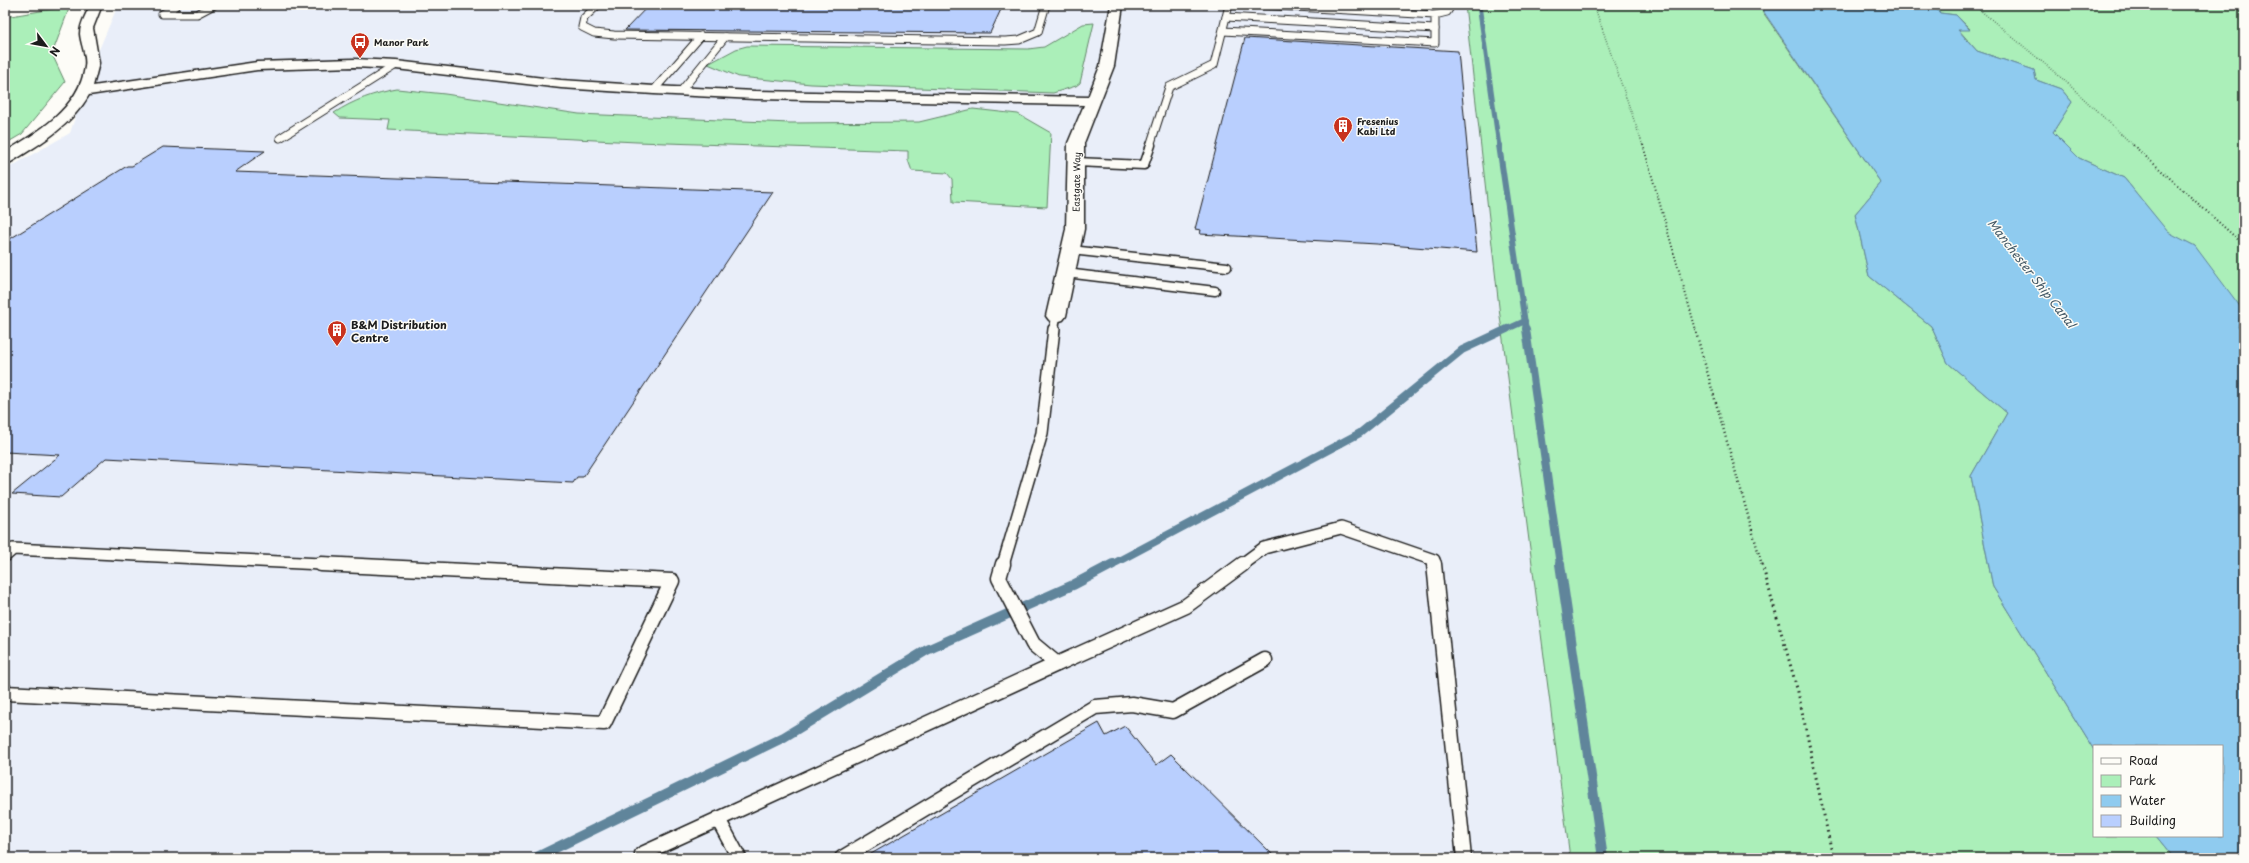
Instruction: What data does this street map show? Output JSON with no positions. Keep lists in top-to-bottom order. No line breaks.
{"streets":{"street":["Eastgate Way"]},"water":["Manchester Ship Canal"],"places":{"bus stop":["Manor Park"],"building":["Fresenius Kabi Ltd","B&M Distribution Centre"]},"legend":["Road","Park","Water","Building"],"north":"bottom right"}
